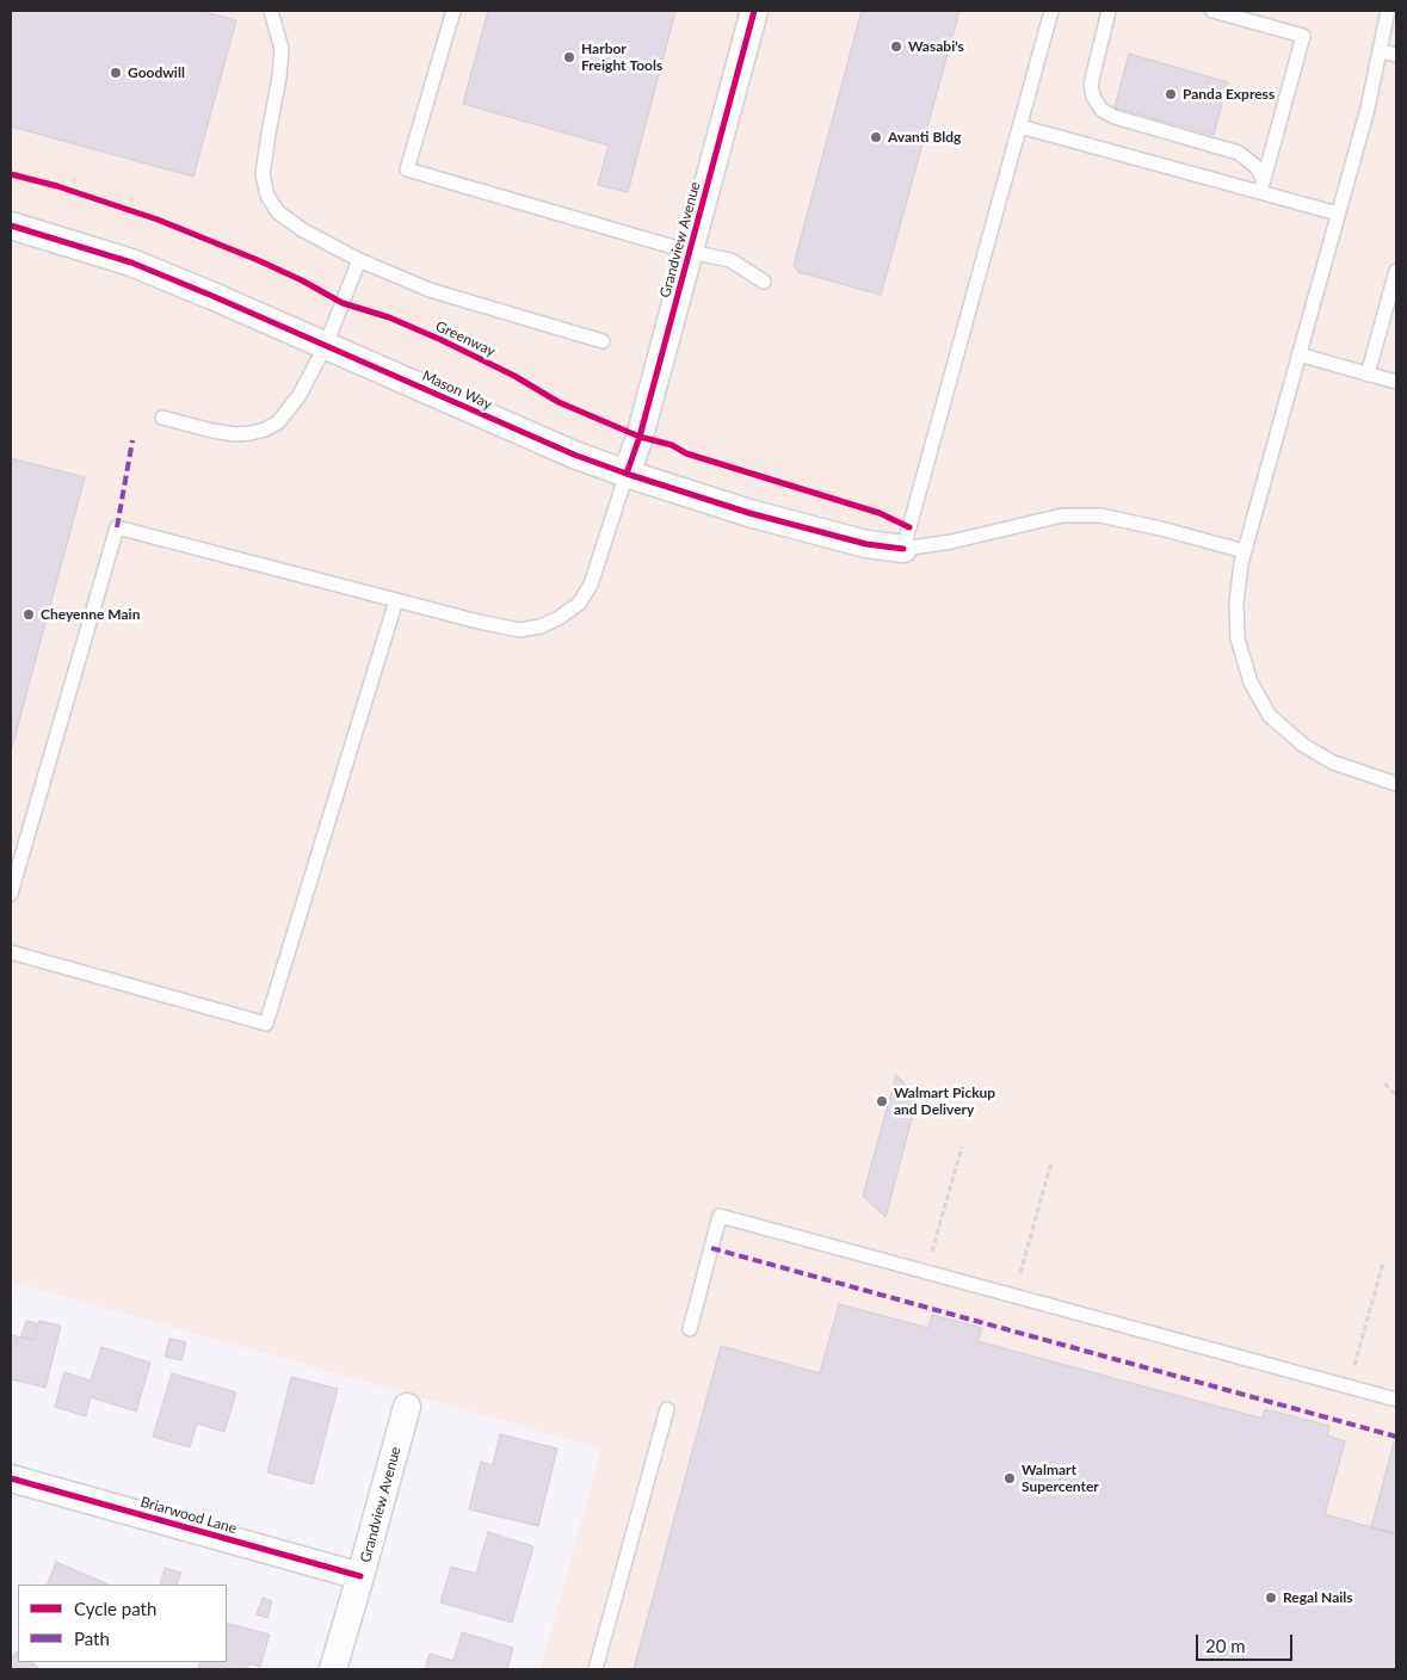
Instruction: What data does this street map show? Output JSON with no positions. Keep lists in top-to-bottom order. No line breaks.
{"streets":{"street":["Grandview Avenue","Mason Way","Briarwood Lane"],"cycle path":["Greenway"]},"crossings":[["Grandview Avenue","Mason Way"],["Grandview Avenue","Briarwood Lane"]],"places":["Wasabi's","Harbor Freight Tools","Goodwill","Panda Express","Avanti Bldg","Cheyenne Main","Walmart Pickup and Delivery","Walmart Supercenter","Regal Nails"],"legend":["Cycle path","Path"],"scale_bar":"20 m"}
